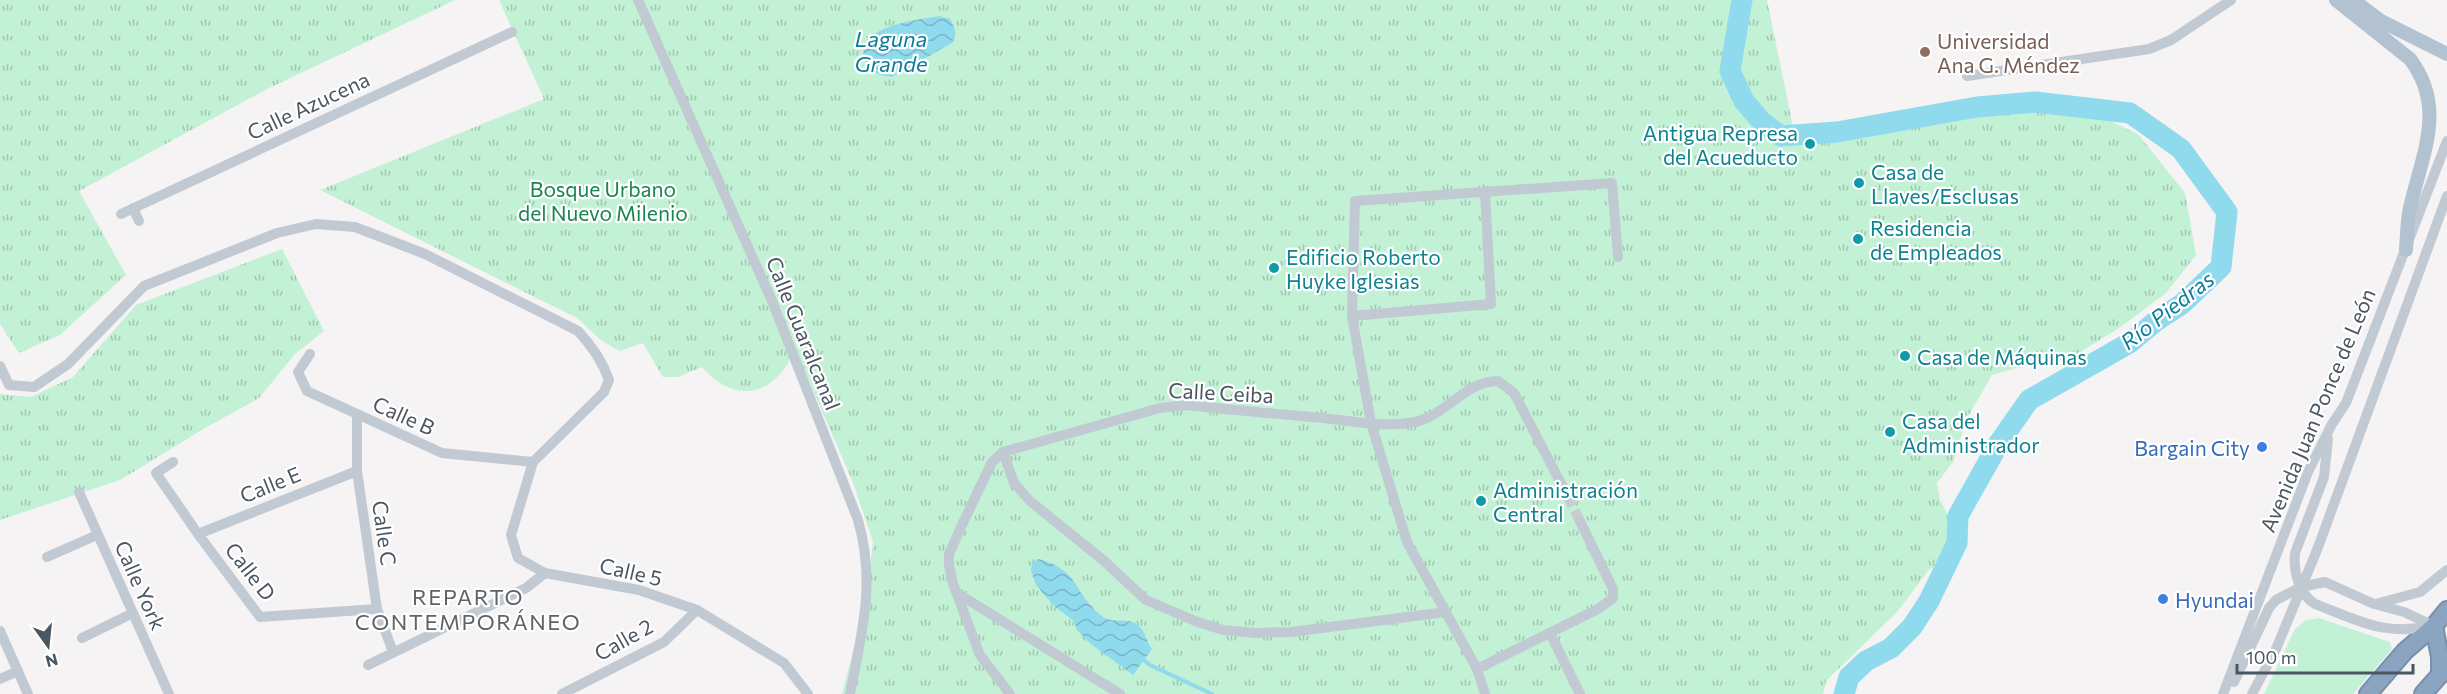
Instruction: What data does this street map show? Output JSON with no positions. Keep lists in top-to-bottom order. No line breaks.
{"streets":{"street":["Calle Azucena","Calle Guaralcanal","Calle Ceiba","Avenida Juan Ponce de León","Calle B","Calle E","Calle C","Calle D","Calle 5","Calle York","Calle 2"]},"crossings":[["Calle B","Calle C"],["Calle B","Calle 5"],["Calle E","Calle C"],["Calle E","Calle D"],["Calle C","Calle D"],["Calle 5","Calle 2"]],"districts":["REPARTO CONTEMPORÁNEO"],"water":["Laguna Grande","Río Piedras"],"parks":["Bosque Urbano del Nuevo Milenio"],"places":["Universidad Ana G. Méndez","Antigua Represa del Acueducto","Casa de Llaves/Esclusas","Residencia de Empleados","Edificio Roberto Huyke Iglesias","Casa de Máquinas","Casa del Administrador","Bargain City","Administración Central","Hyundai"],"scale_bar":"100 m","north":"bottom"}
